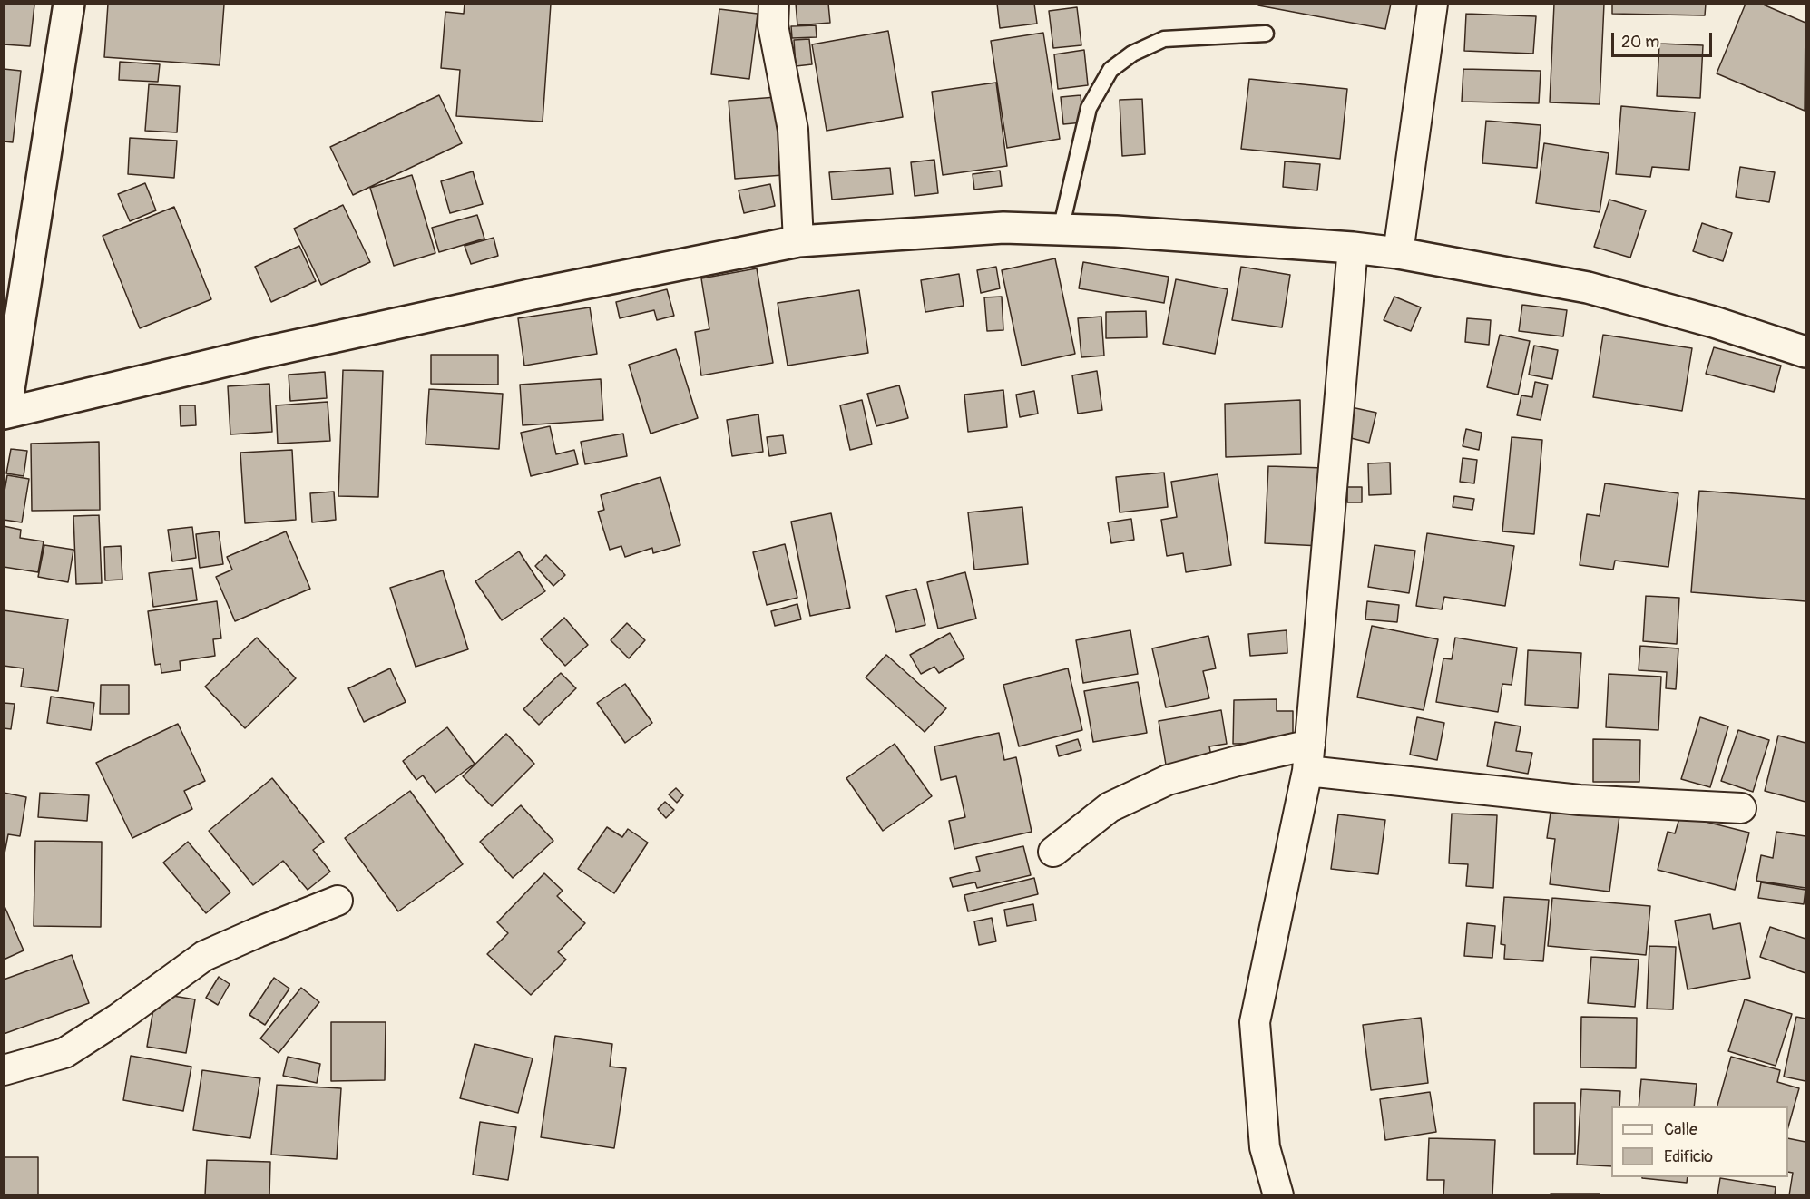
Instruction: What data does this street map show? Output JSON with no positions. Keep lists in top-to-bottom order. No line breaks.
{"legend":["Calle","Edificio"],"scale_bar":"20 m"}
